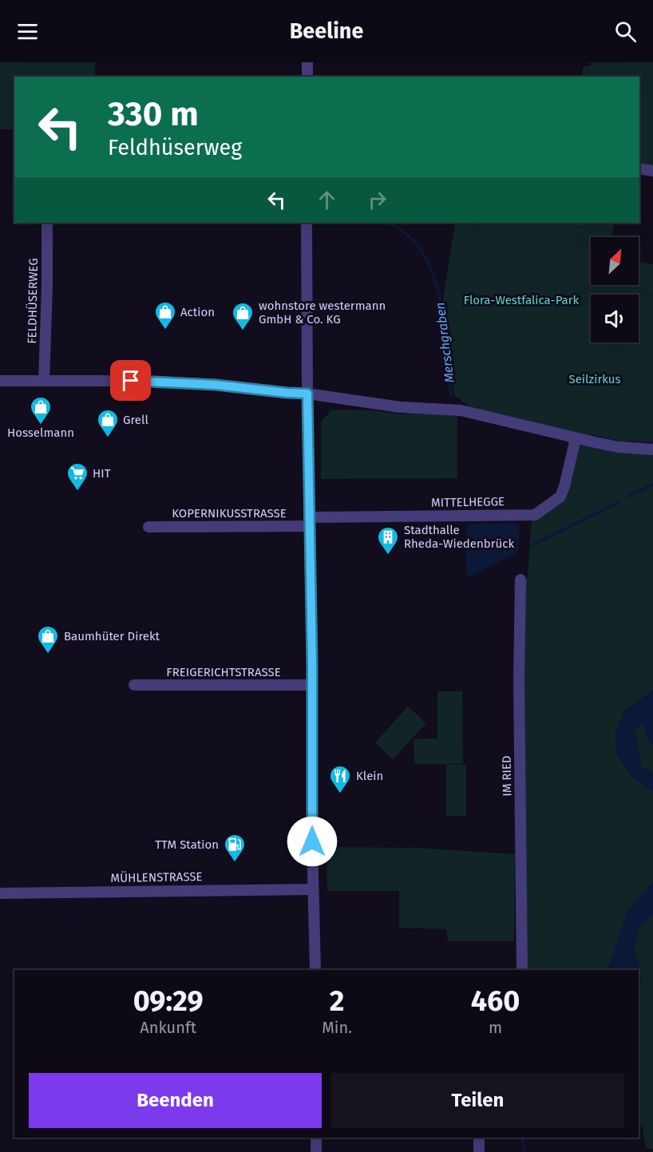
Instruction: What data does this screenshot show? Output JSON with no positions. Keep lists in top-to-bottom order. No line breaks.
{"streets":{"street":["FELDHÜSERWEG","MITTELHEGGE","KOPERNIKUSSTRASSE","FREIGERICHTSTRASSE","IM RIED","MÜHLENSTRASSE"]},"crossings":[["MITTELHEGGE","KOPERNIKUSSTRASSE"]],"water":["Merschgraben"],"parks":["Flora-Westfalica-Park","Seilzirkus"],"places":{"shop":["Action","wohnstore westermann GmbH & Co. KG","Hosselmann","Grell","Baumhüter Direkt"],"supermarket":["HIT"],"building":["Stadthalle Rheda-Wiedenbrück"],"restaurant":["Klein"],"fuel station":["TTM Station"]},"north":"top right","page":{"header":"Beeline","turn":["330 m","Feldhüserweg"],"eta":["09:29","Ankunft","2","Min.","460","m"],"buttons":["Beenden","Teilen"]}}
